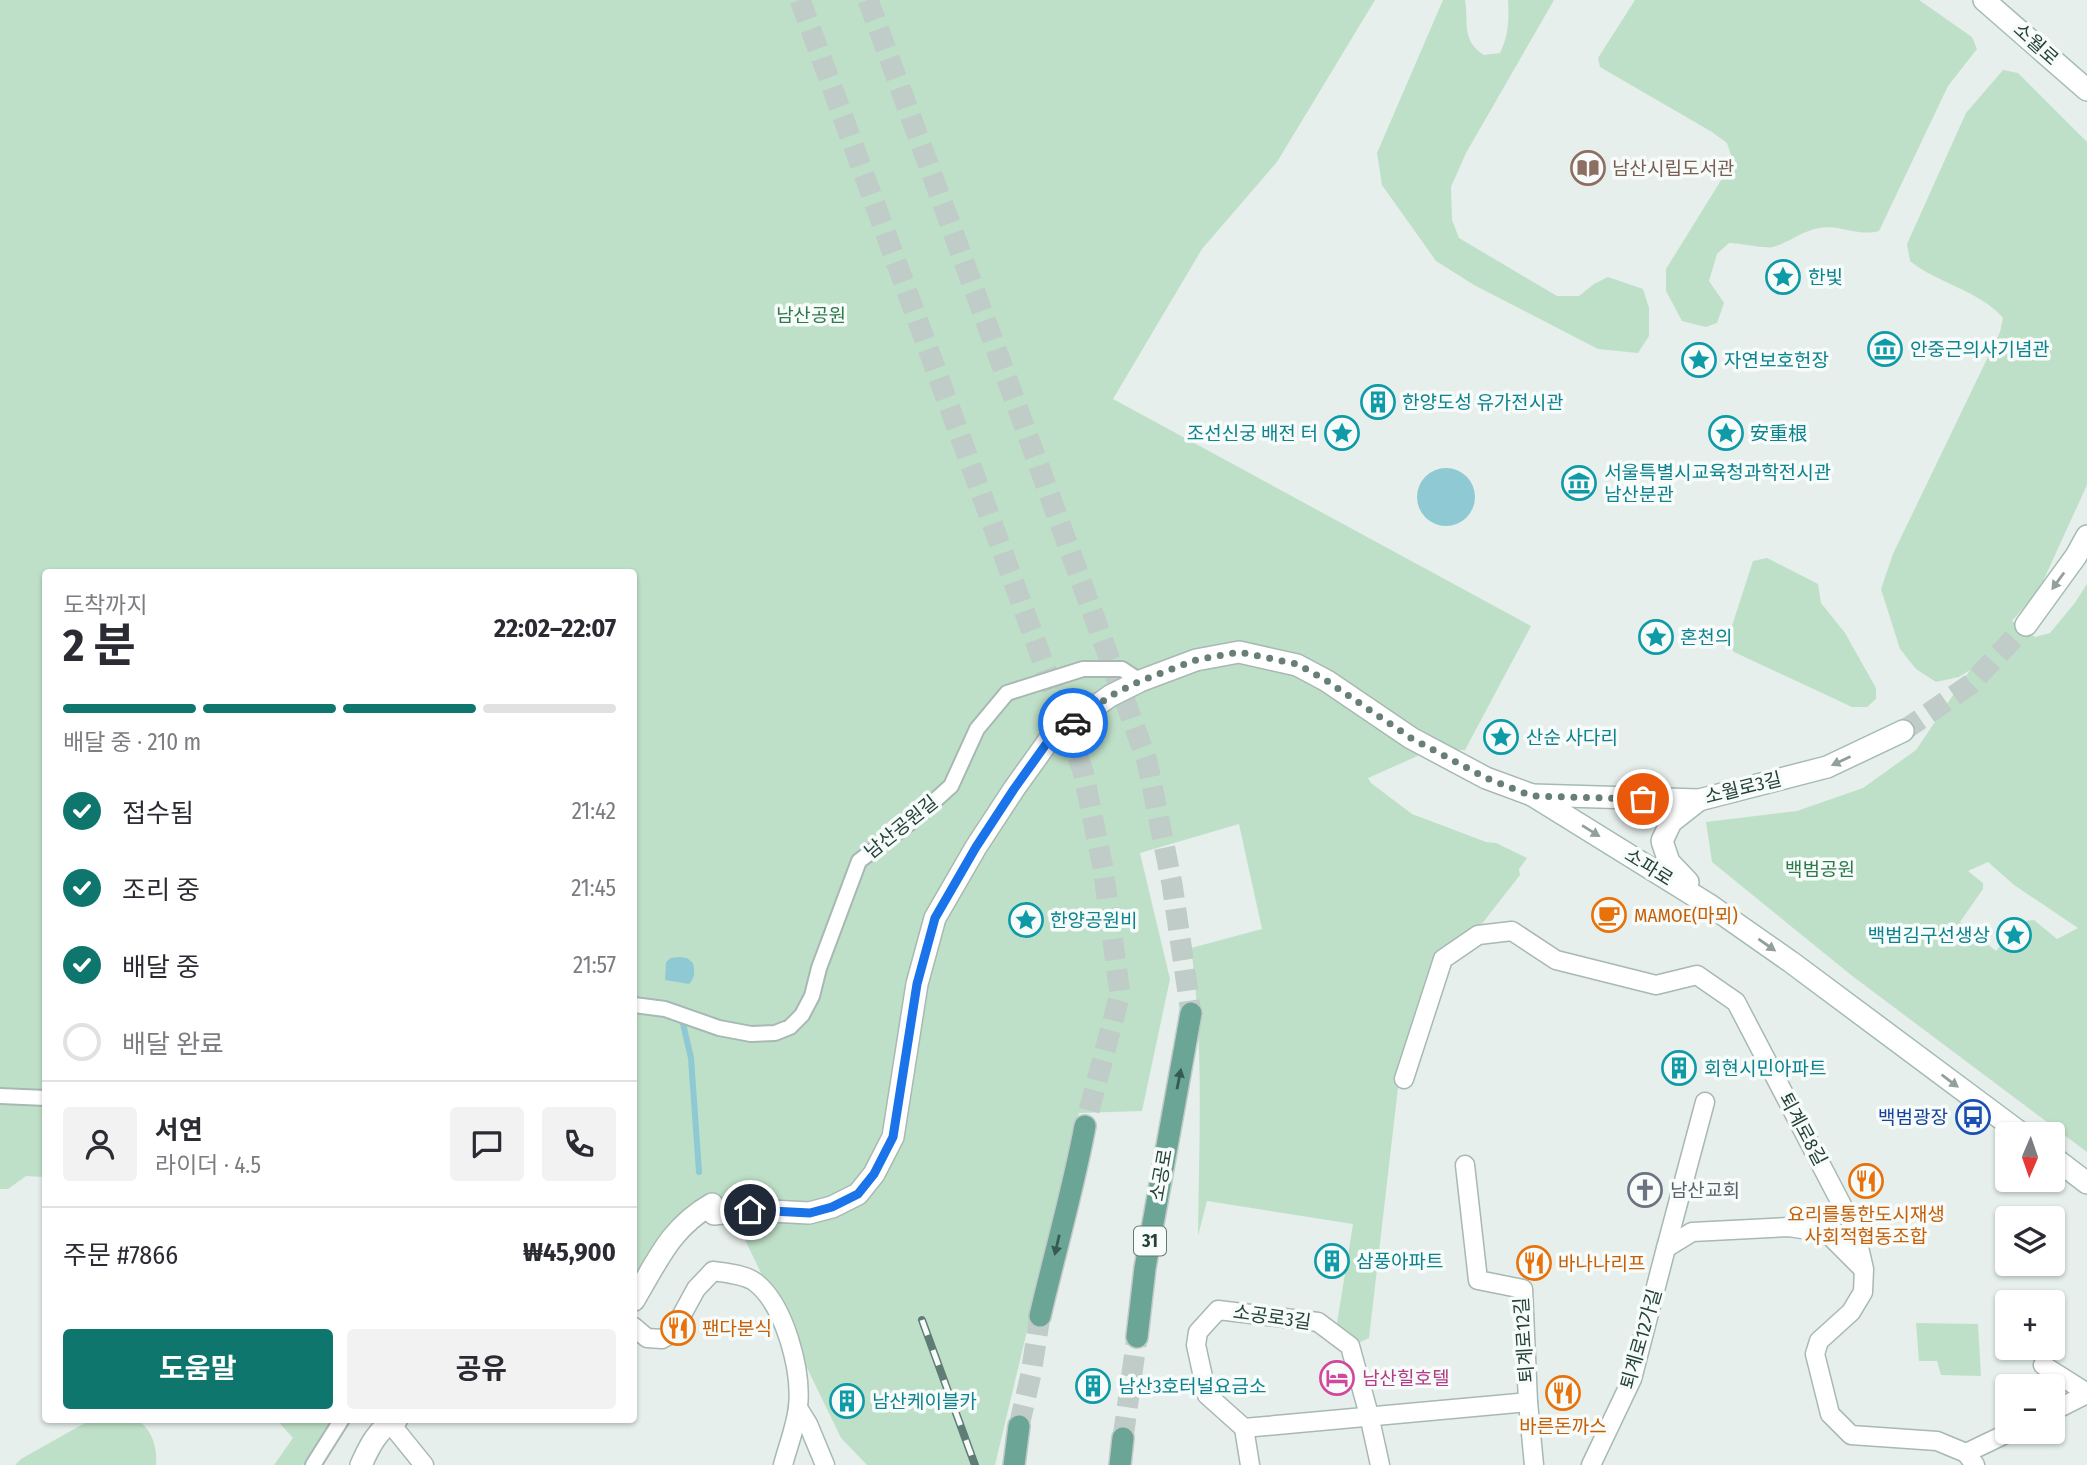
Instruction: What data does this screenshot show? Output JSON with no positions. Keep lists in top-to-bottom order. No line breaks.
{"streets":{"main road":["소월로","소월로3길","소파로","소공로","31"],"street":["남산공원길","퇴계로8길","소공로3길","퇴계로12가길","퇴계로12길"]},"crossings":[["소월로3길","소파로"],["남산공원길","소파로"]],"one_way":["소월로3길"],"parks":["남산공원","백범공원"],"places":{"library":["남산시립도서관"],"place":["한빛","자연보호헌장","조선신궁 배전 터","安重根","혼천의","산순 사다리","한양공원비","백범김구선생상"],"museum":["안중근의사기념관","서울특별시교육청과학전시관 남산분관"],"building":["한양도성 유가전시관","회현시민아파트","삼풍아파트","남산3호터널요금소","남산케이블카"],"cafe":["MAMOE(마뫼)"],"bus stop":["백범광장"],"restaurant":["요리를통한도시재생 사회적협동조합","바나나리프","팬다분식","바른돈까스"],"church":["남산교회"],"hotel":["남산힐호텔"]},"north":"bottom","page":{"heading":["2 분","도착까지","22:02–22:07"],"panel":["서연","라이더 · 4.5","주문 #7866","₩45,900"],"bar":"배달 중 · 210 m","list":[["접수됨","21:42"],["조리 중","21:45"],["배달 중","21:57"],"배달 완료"],"map_buttons":["+","−"],"buttons":["도움말","공유"]}}
